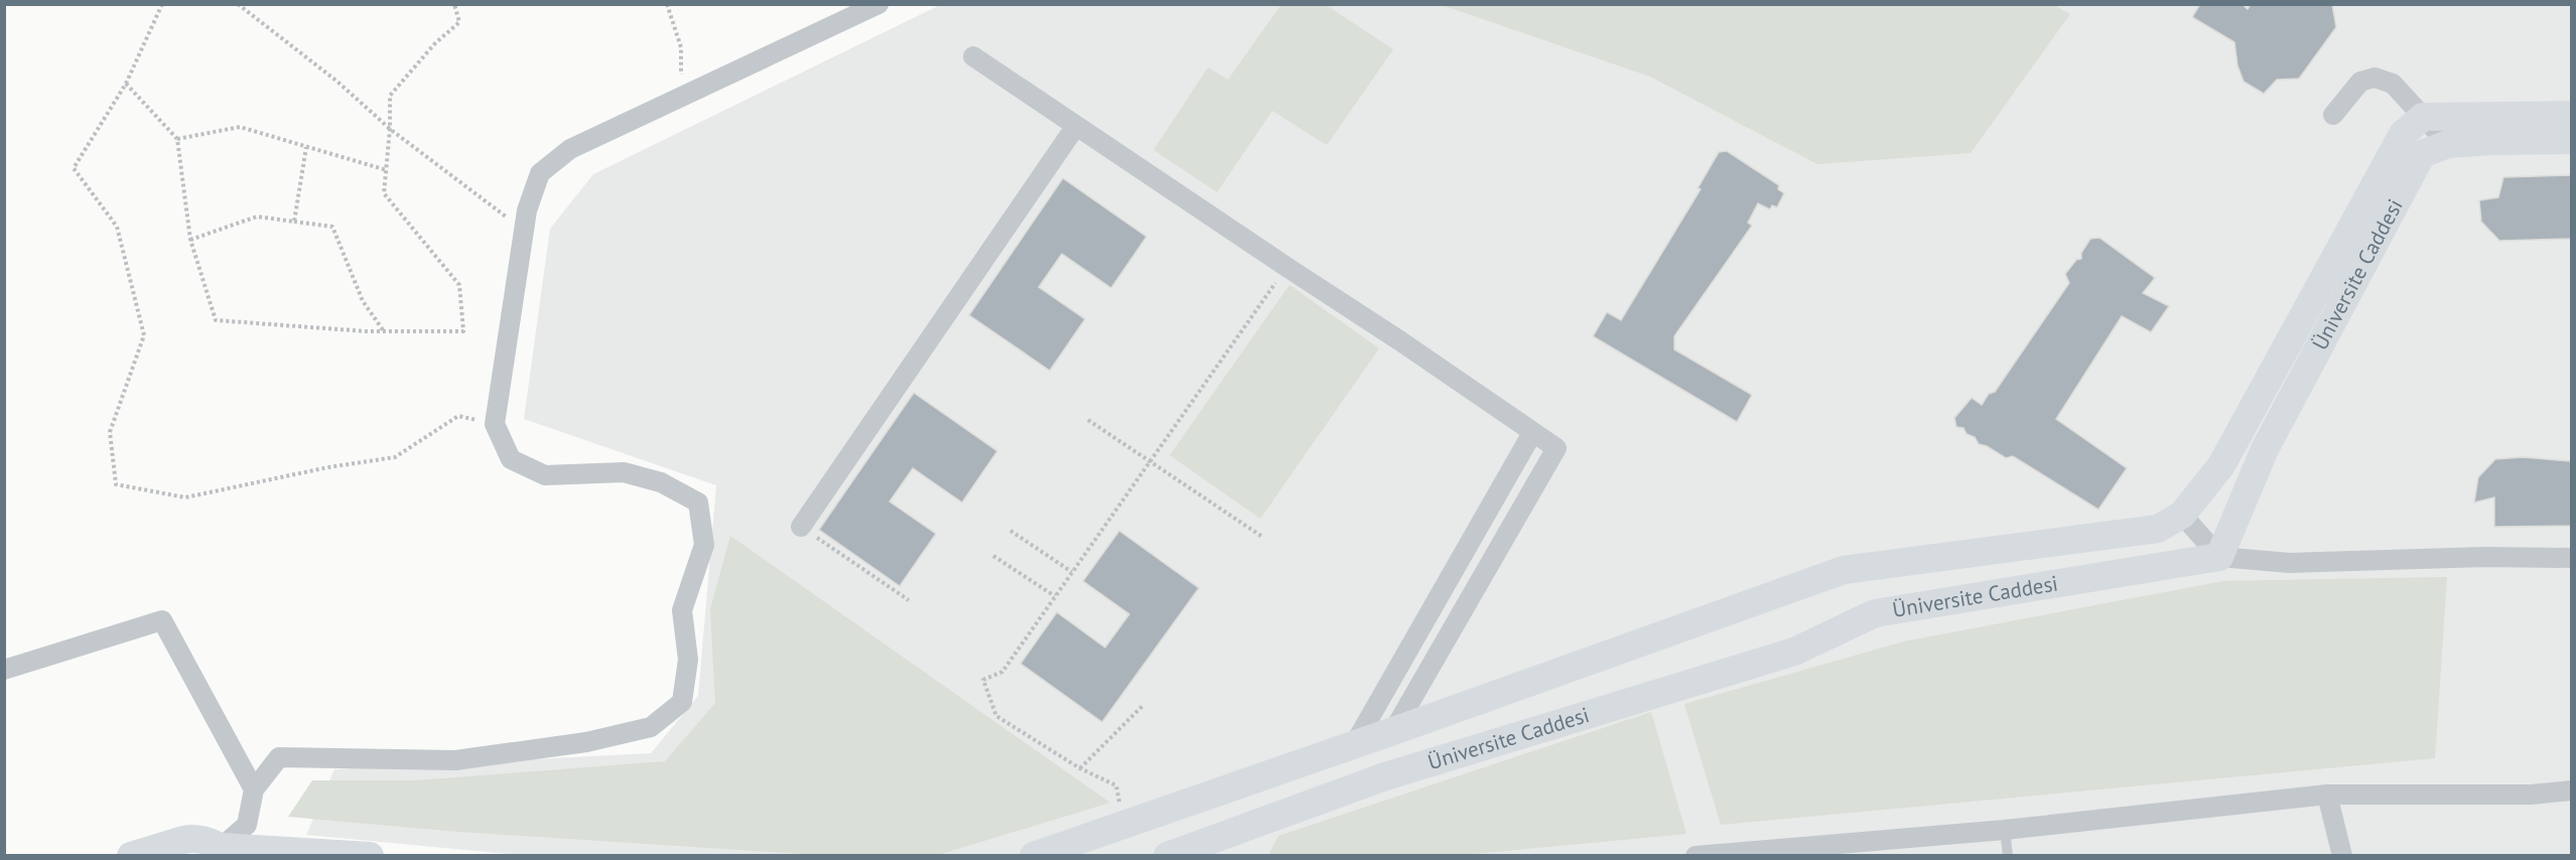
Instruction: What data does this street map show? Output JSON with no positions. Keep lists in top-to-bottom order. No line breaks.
{"streets":{"main road":["Üniversite Caddesi"]}}
